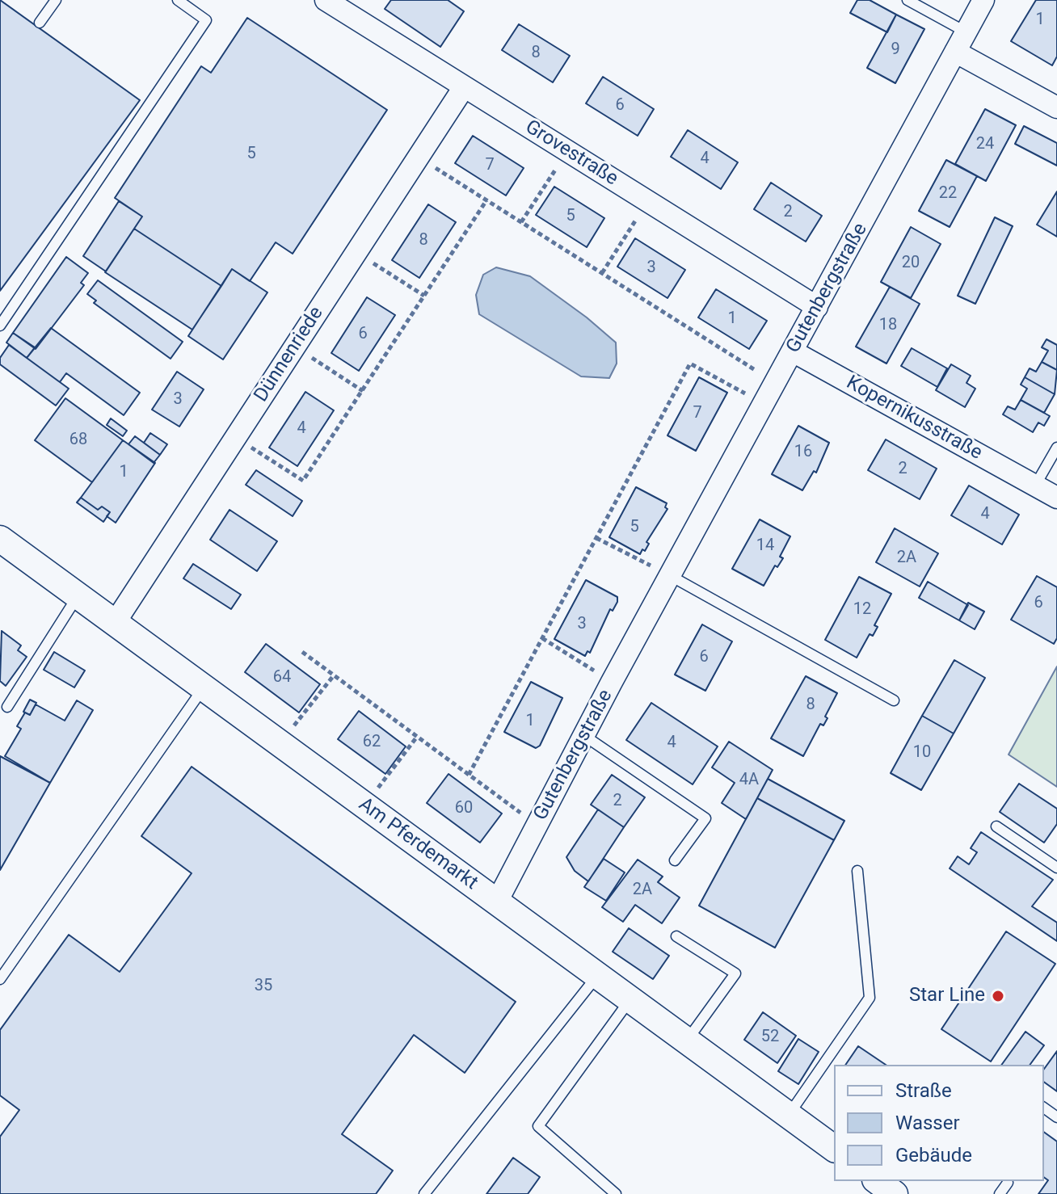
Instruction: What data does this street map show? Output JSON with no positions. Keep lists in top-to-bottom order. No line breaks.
{"streets":{"street":["Grovestraße","Gutenbergstraße","Dünnenriede","Kopernikusstraße","Am Pferdemarkt"]},"crossings":[["Grovestraße","Gutenbergstraße"],["Grovestraße","Dünnenriede"],["Gutenbergstraße","Kopernikusstraße"],["Gutenbergstraße","Am Pferdemarkt"],["Dünnenriede","Am Pferdemarkt"]],"places":["Star Line"],"house_numbers":["1","9","8","6","24","5","4","7","22","2","5","8","20","3","1","18","6","3","7","4","68","16","2","1","4","5","14","2A","6","12","3","6","64","8","1","62","4","10","4A","2","60","2A","35","52"],"legend":["Straße","Wasser","Gebäude"]}
